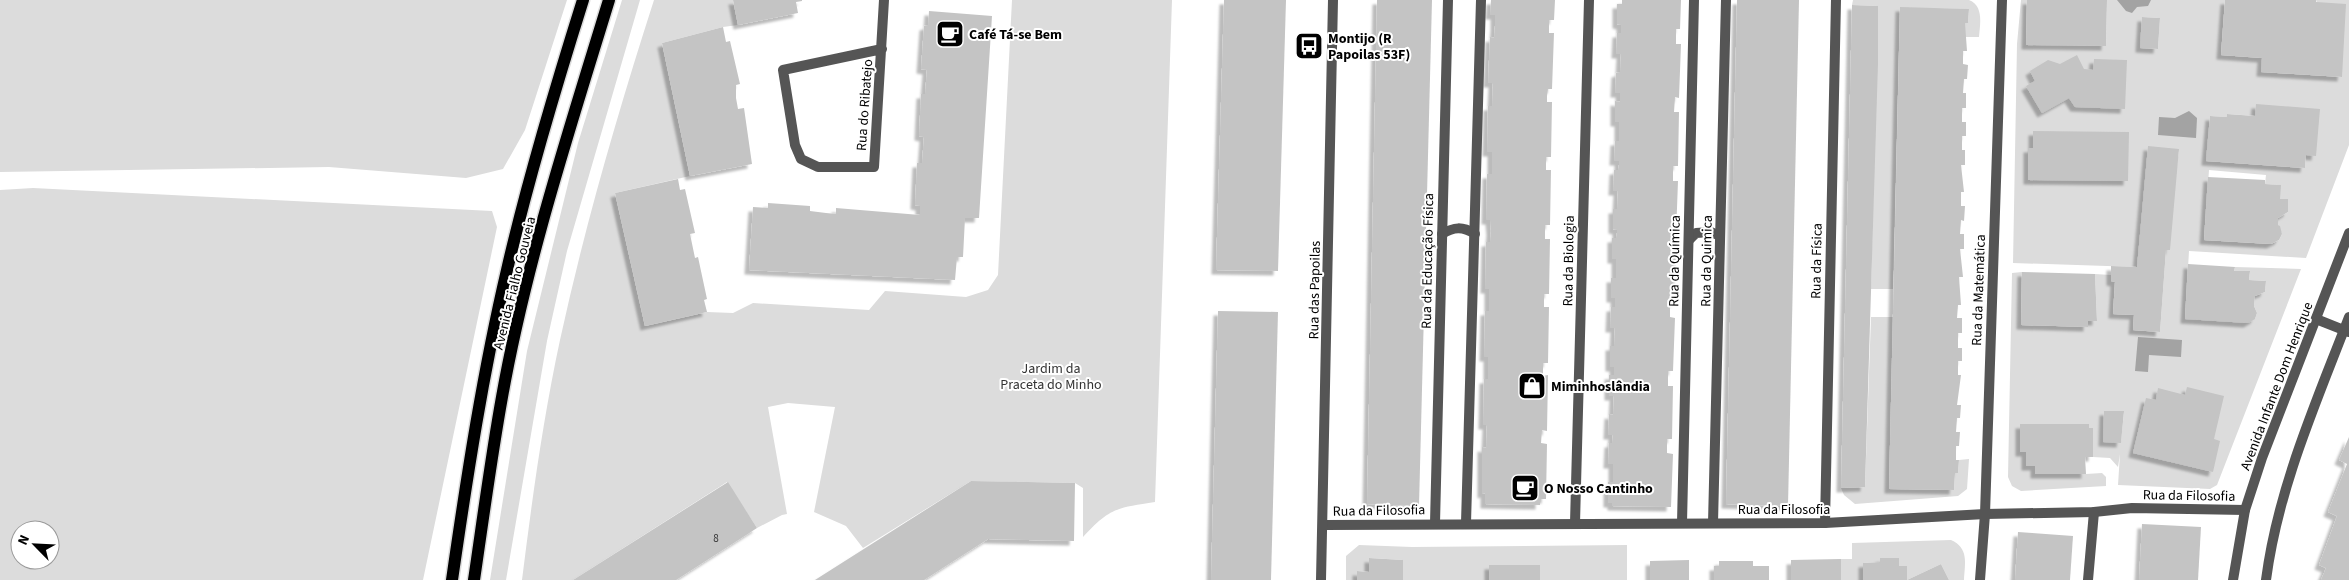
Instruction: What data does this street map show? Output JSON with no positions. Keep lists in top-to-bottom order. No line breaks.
{"streets":{"main road":["Avenida Fialho Gouveia"],"street":["Rua do Ribatejo","Rua da Educação Física","Rua da Biologia","Rua da Química","Rua da Quimica","Rua da Física","Rua das Papoilas","Rua da Matemática","Avenida Infante Dom Henrique","Rua da Filosofia"]},"crossings":[["Rua da Educação Física","Rua da Filosofia"],["Rua da Biologia","Rua da Filosofia"],["Rua da Química","Rua da Filosofia"],["Rua da Quimica","Rua da Filosofia"],["Rua da Física","Rua da Filosofia"],["Rua das Papoilas","Rua da Filosofia"],["Rua da Matemática","Rua da Filosofia"],["Avenida Infante Dom Henrique","Rua da Filosofia"]],"parks":["Jardim da Praceta do Minho"],"places":{"cafe":["Café Tá-se Bem","O Nosso Cantinho"],"bus stop":["Montijo (R Papoilas 53F)"],"shop":["Miminhoslândia"]},"house_numbers":["8"],"north":"top left"}
